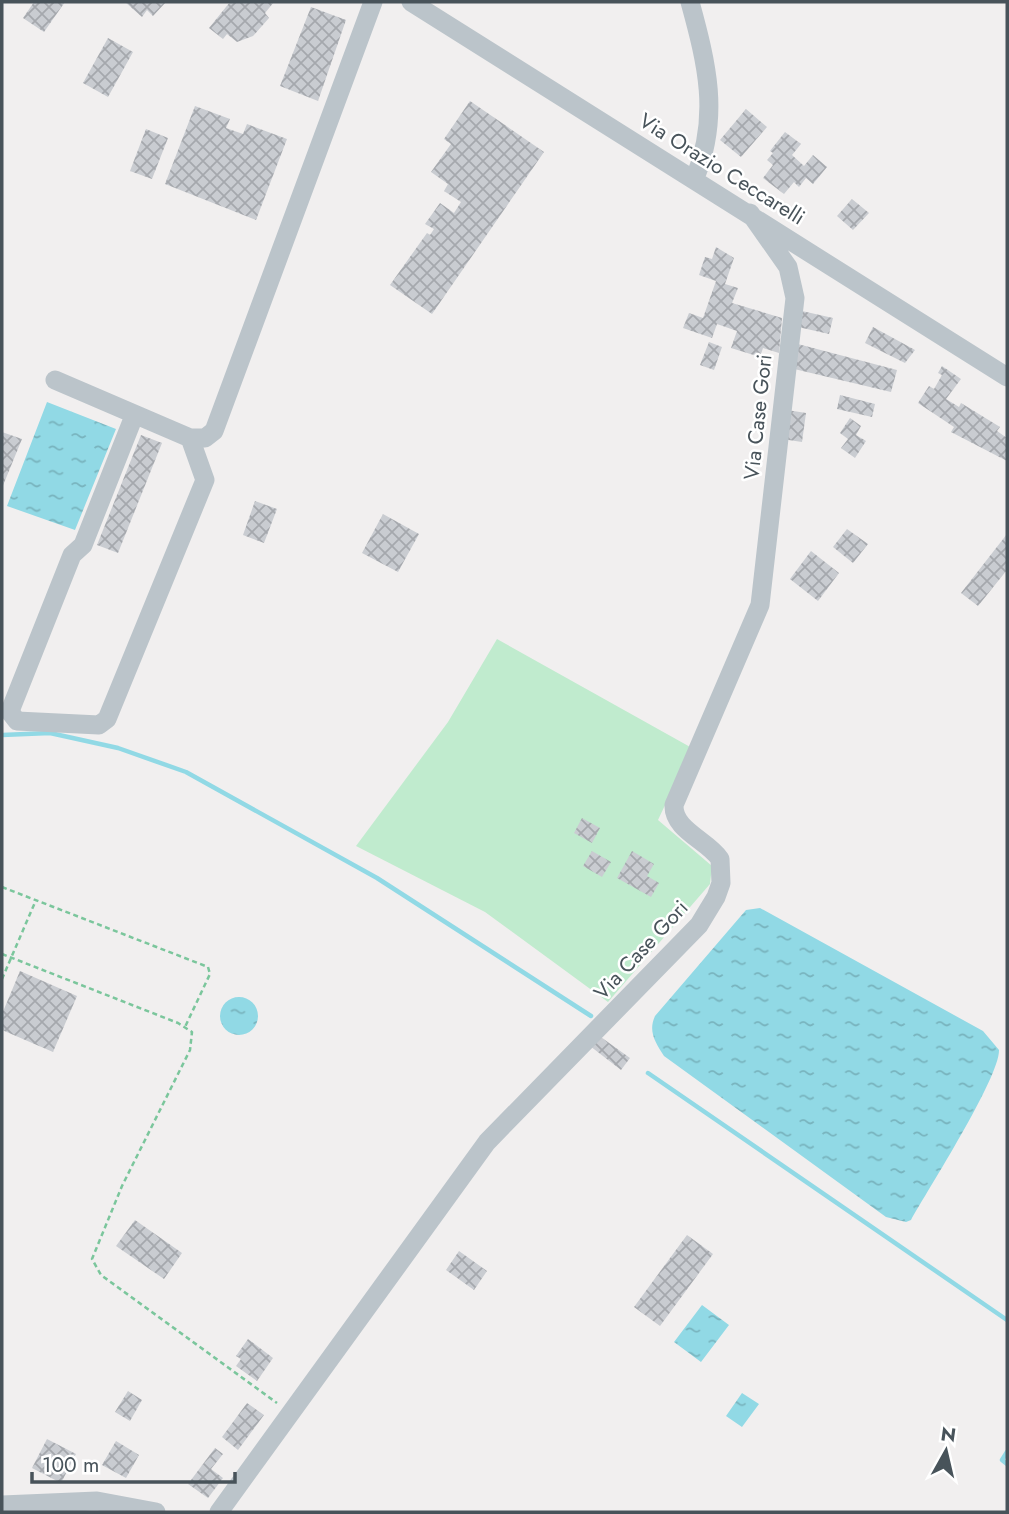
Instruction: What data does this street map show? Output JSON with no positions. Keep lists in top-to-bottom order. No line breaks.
{"streets":{"street":["Via Orazio Ceccarelli","Via Case Gori"]},"crossings":[["Via Orazio Ceccarelli","Via Case Gori"]],"scale_bar":"100 m","north":"top"}
